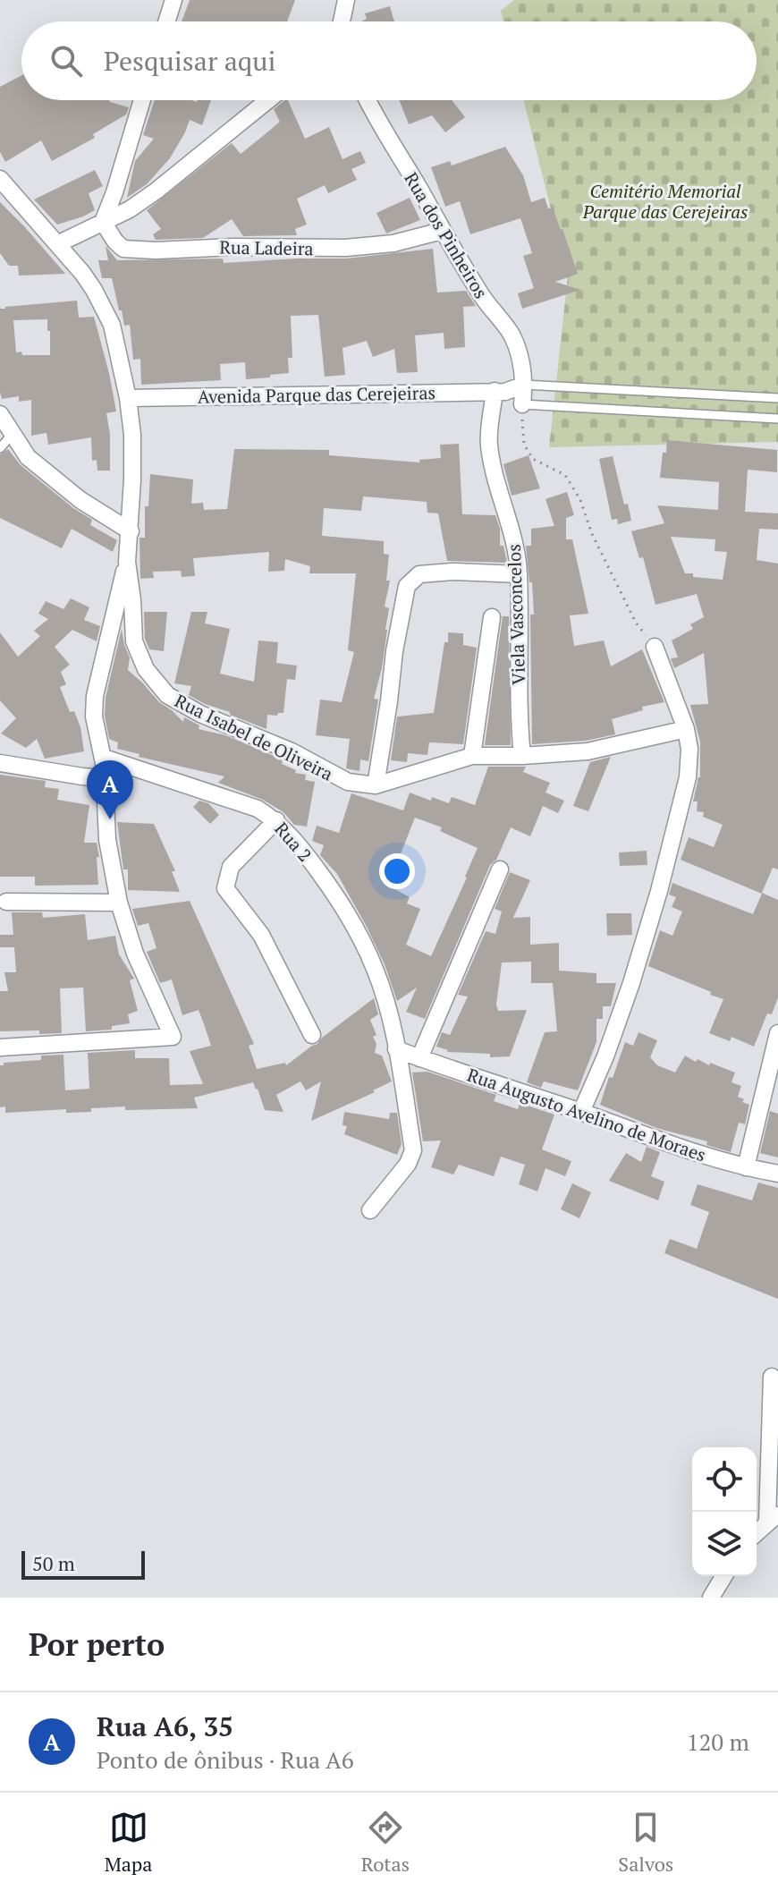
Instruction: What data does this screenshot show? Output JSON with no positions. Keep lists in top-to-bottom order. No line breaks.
{"streets":{"street":["Rua dos Pinheiros","Rua Ladeira","Avenida Parque das Cerejeiras","Viela Vasconcelos","Rua Isabel de Oliveira","Rua 2","Rua Augusto Avelino de Moraes"]},"crossings":[["Rua dos Pinheiros","Rua Ladeira"],["Rua dos Pinheiros","Avenida Parque das Cerejeiras"],["Avenida Parque das Cerejeiras","Viela Vasconcelos"],["Avenida Parque das Cerejeiras","Rua Isabel de Oliveira"],["Viela Vasconcelos","Rua Isabel de Oliveira"],["Rua 2","Rua Augusto Avelino de Moraes"]],"parks":["Cemitério Memorial Parque das Cerejeiras"],"scale_bar":"50 m","page":{"search":"Pesquisar aqui","pins":"A","scale":"50 m","heading":"Por perto","list":[{"mark":"A","name":"Rua A6, 35","note":"Ponto de ônibus · Rua A6","value":"120 m"}],"nav":["Mapa","Rotas","Salvos"]}}
